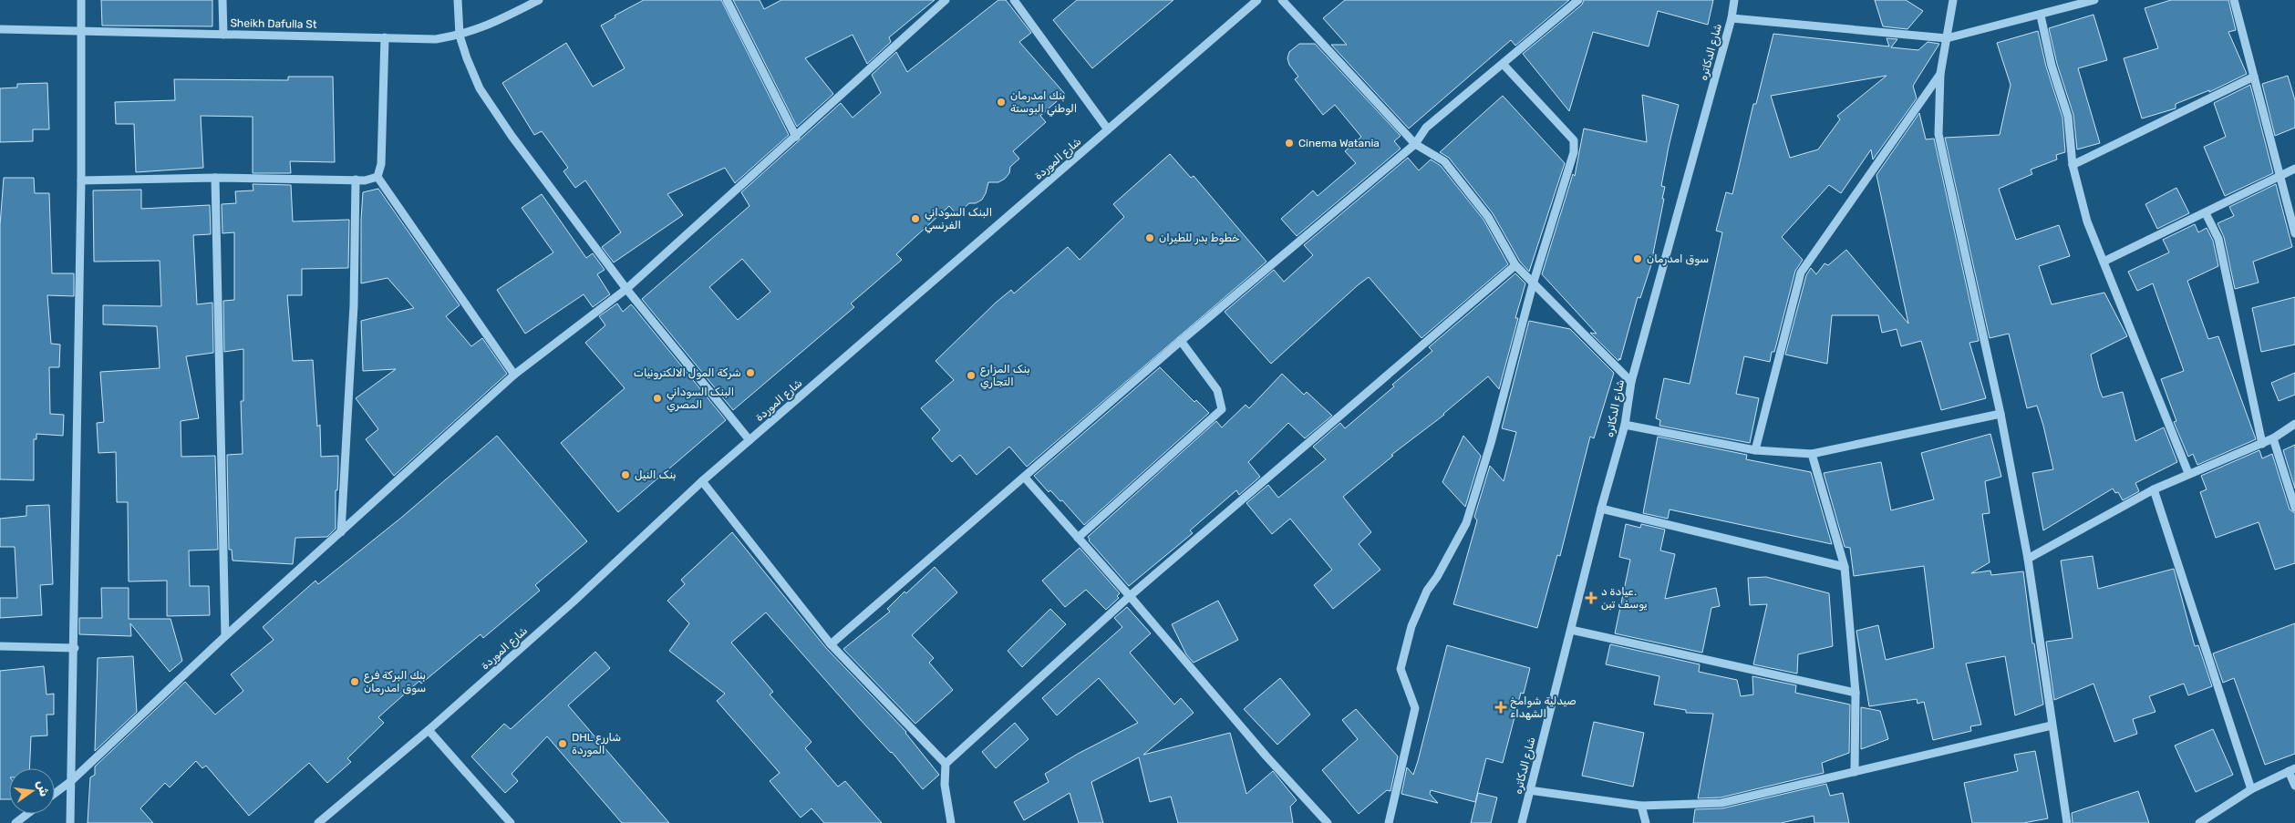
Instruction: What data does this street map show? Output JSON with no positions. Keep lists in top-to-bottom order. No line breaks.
{"streets":{"street":["Sheikh Dafulla St","شارع الدكاتره","شارع الموردة"]},"places":{"other":["بنك امدرمان الوطني البوستة","Cinema Watania","البنک السوداني الفرنسي","خطوط بدر للطيران","سوق امدرمان","شركة المول الالكترونيات","بنک المزارع التجاري","البنک السوداني المصري","بنک النيل","بنك البركة فرع سوق امدرمان","DHL شاررع الموردة"],"health":["عيادة د. يوسف تبن","صيدلية شوامخ الشهداء"]},"north":"right"}
